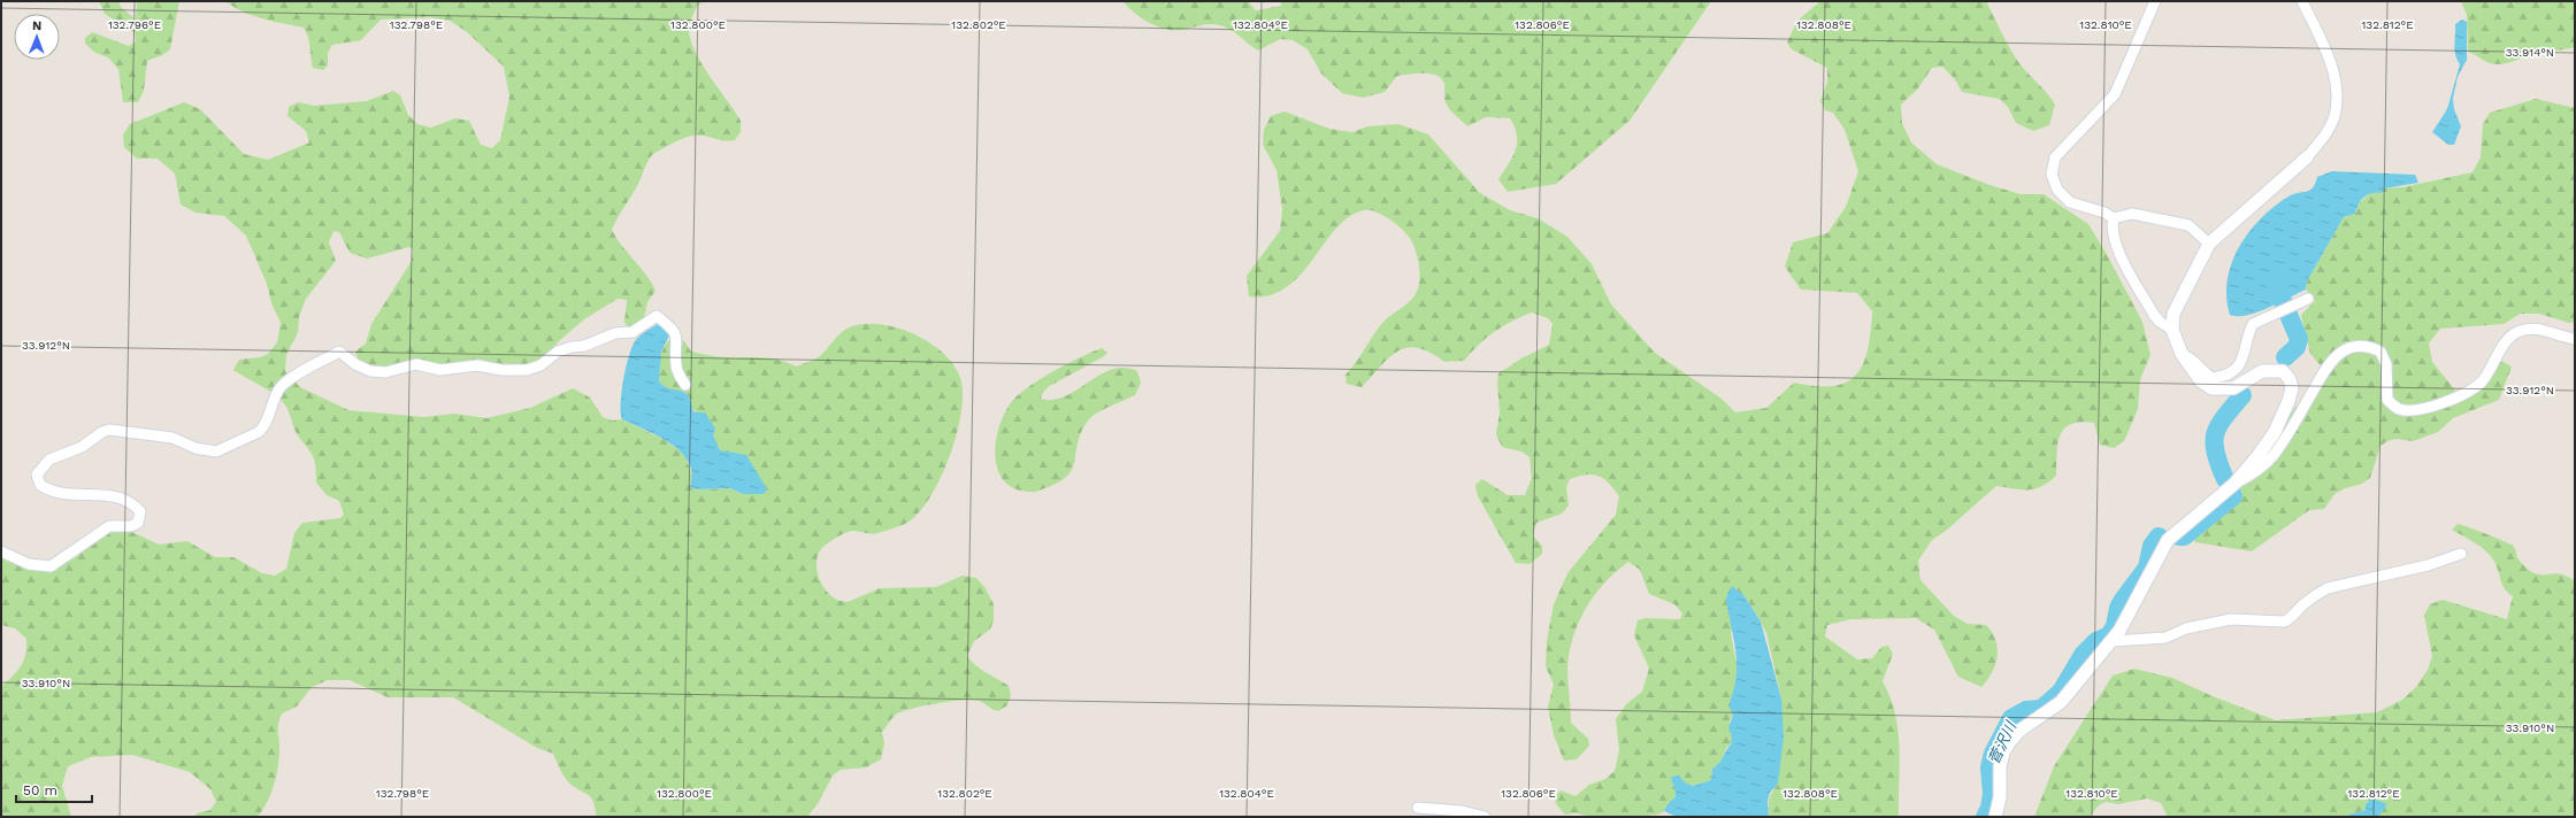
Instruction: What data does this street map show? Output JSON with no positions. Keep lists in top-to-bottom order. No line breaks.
{"water":["菅沢川"],"scale_bar":"50 m","north":"top","coordinates":["132.796°E","132.798°E","132.800°E","132.802°E","132.804°E","132.806°E","132.808°E","132.810°E","132.812°E","33.914°N","33.912°N","33.910°N"]}
